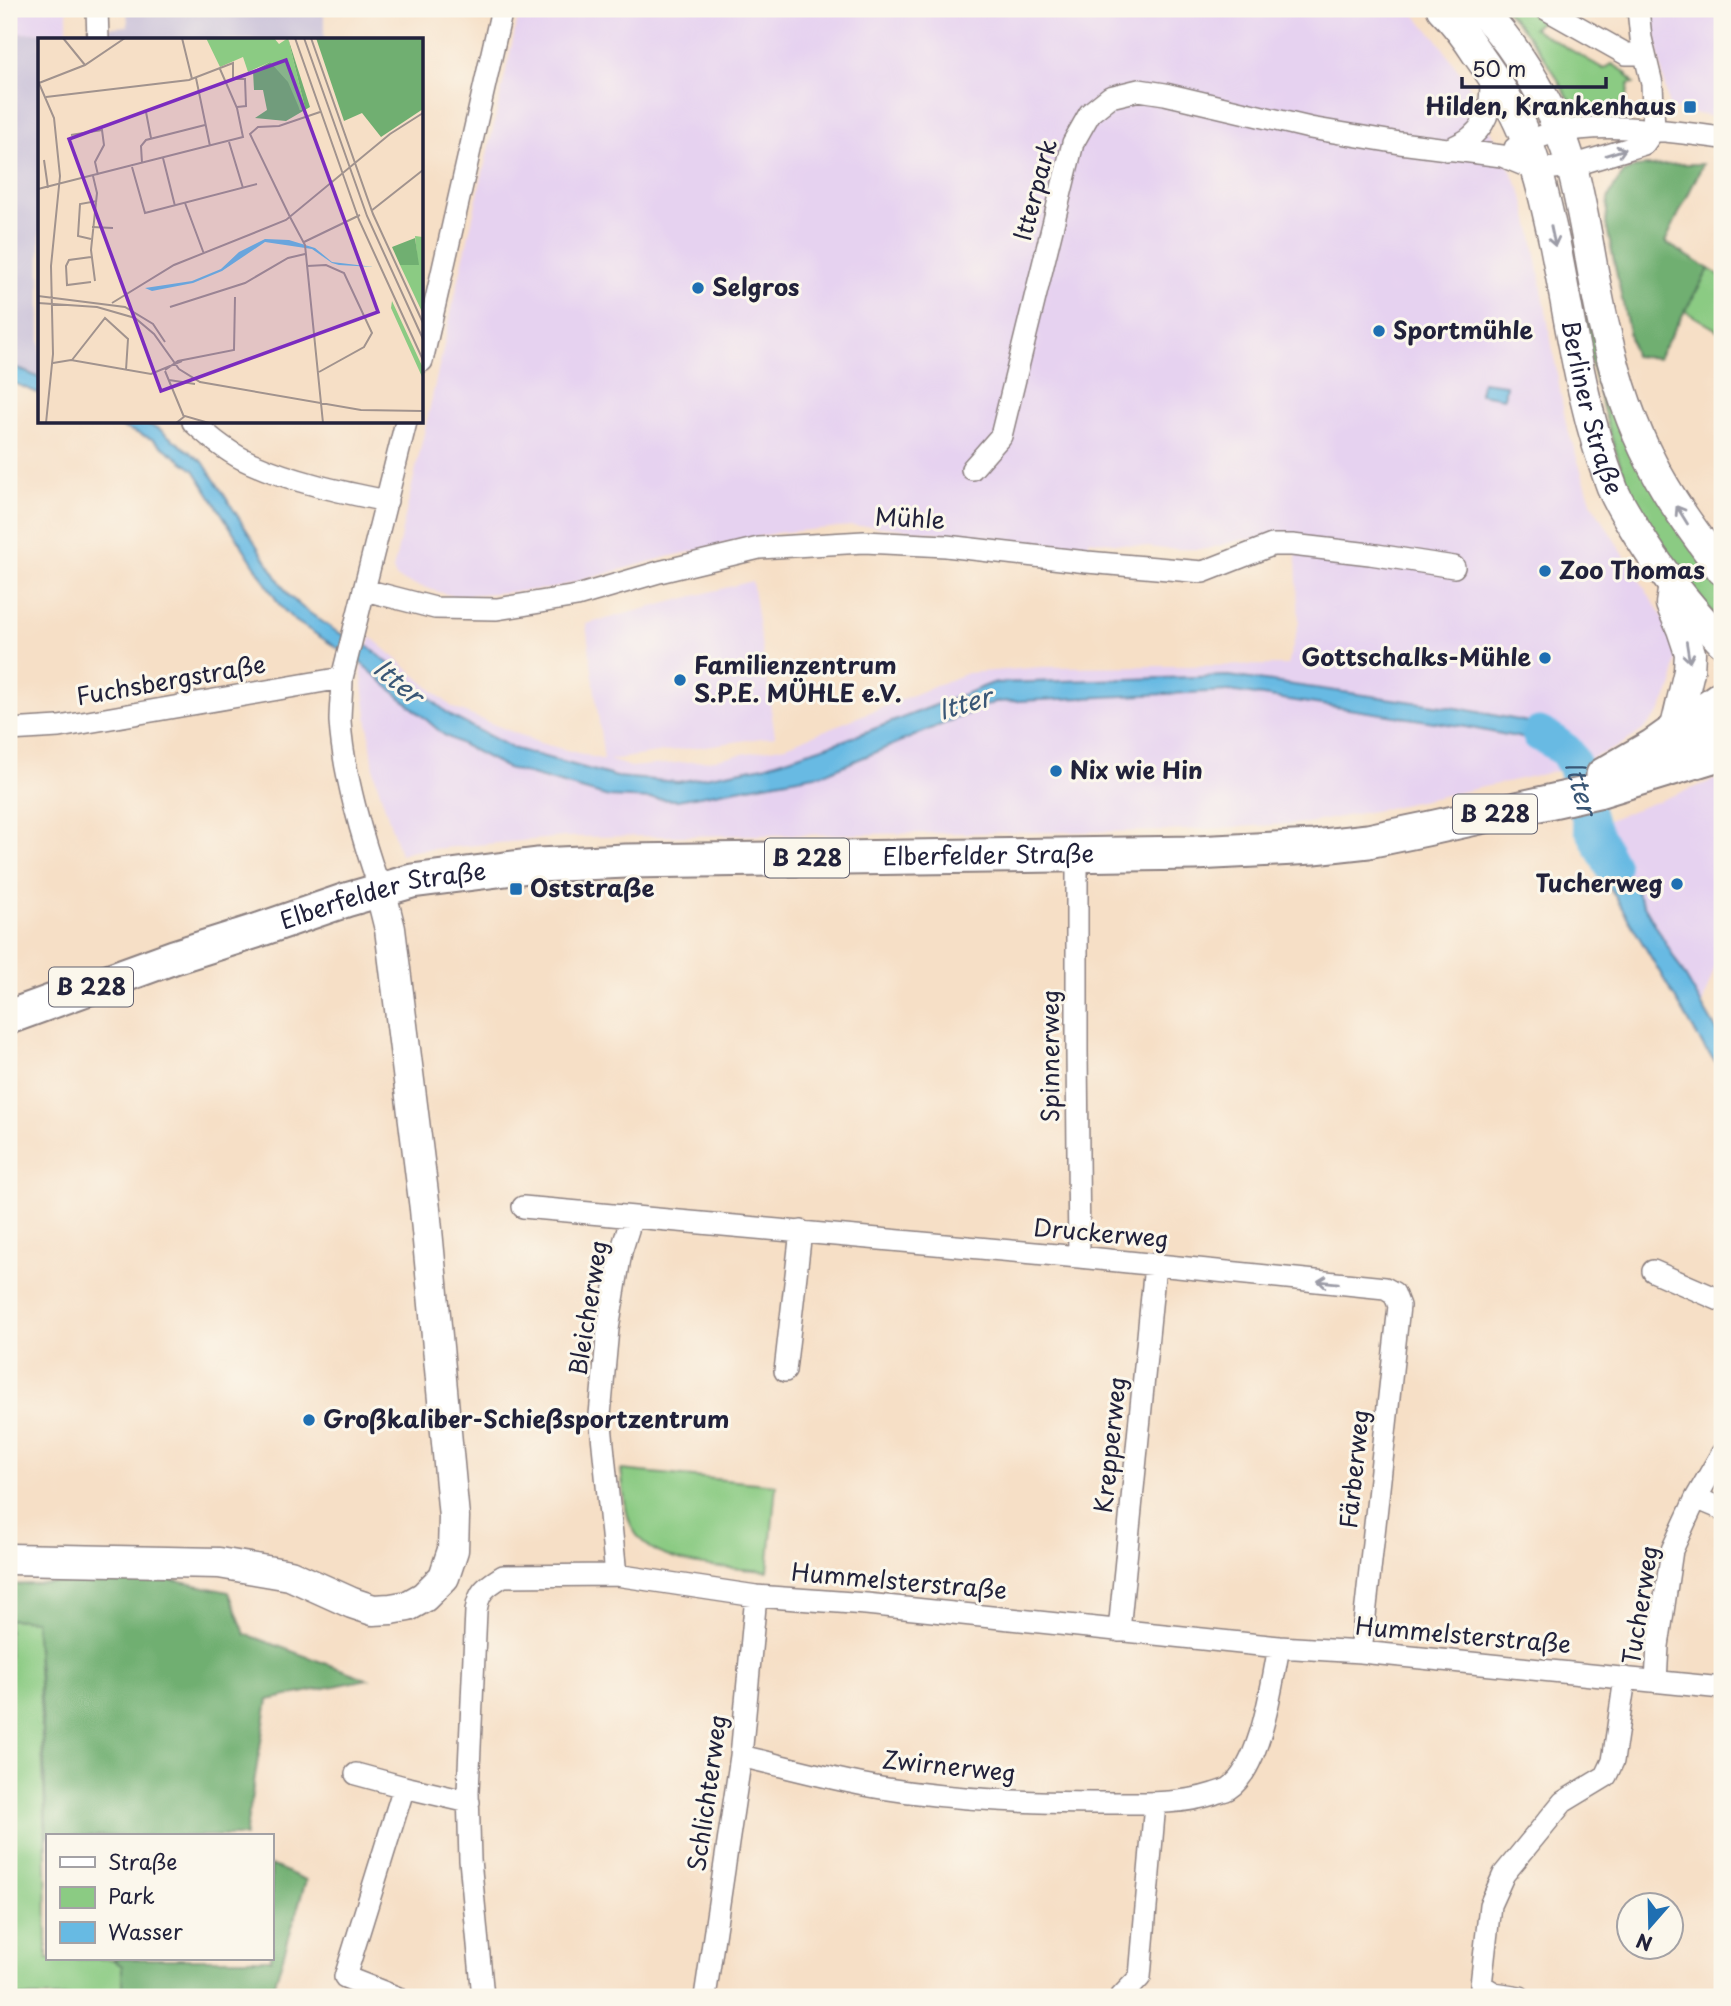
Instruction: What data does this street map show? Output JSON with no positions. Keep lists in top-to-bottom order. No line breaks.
{"streets":{"main road":["Berliner Straße","B 228","Elberfelder Straße"],"street":["Itterpark","Mühle","Fuchsbergstraße","Spinnerweg","Druckerweg","Bleicherweg","Krepperweg","Färberweg","Hummelsterstraße","Tucherweg","Zwirnerweg","Schlichterweg"]},"crossings":[["Itterpark","Berliner Straße"],["Elberfelder Straße","Spinnerweg"],["Spinnerweg","Druckerweg"],["Druckerweg","Bleicherweg"],["Druckerweg","Krepperweg"],["Druckerweg","Färberweg"],["Bleicherweg","Hummelsterstraße"],["Krepperweg","Hummelsterstraße"],["Färberweg","Hummelsterstraße"],["Hummelsterstraße","Tucherweg"],["Hummelsterstraße","Zwirnerweg"],["Hummelsterstraße","Schlichterweg"],["Zwirnerweg","Schlichterweg"]],"water":["Itter"],"places":{"transit":["Hilden, Krankenhaus","Oststraße"],"other":["Selgros","Sportmühle","Zoo Thomas","Gottschalks-Mühle","Familienzentrum S.P.E. MÜHLE e.V.","Nix wie Hin","Tucherweg","Großkaliber-Schießsportzentrum"]},"legend":["Straße","Park","Wasser"],"scale_bar":"50 m","north":"bottom"}
